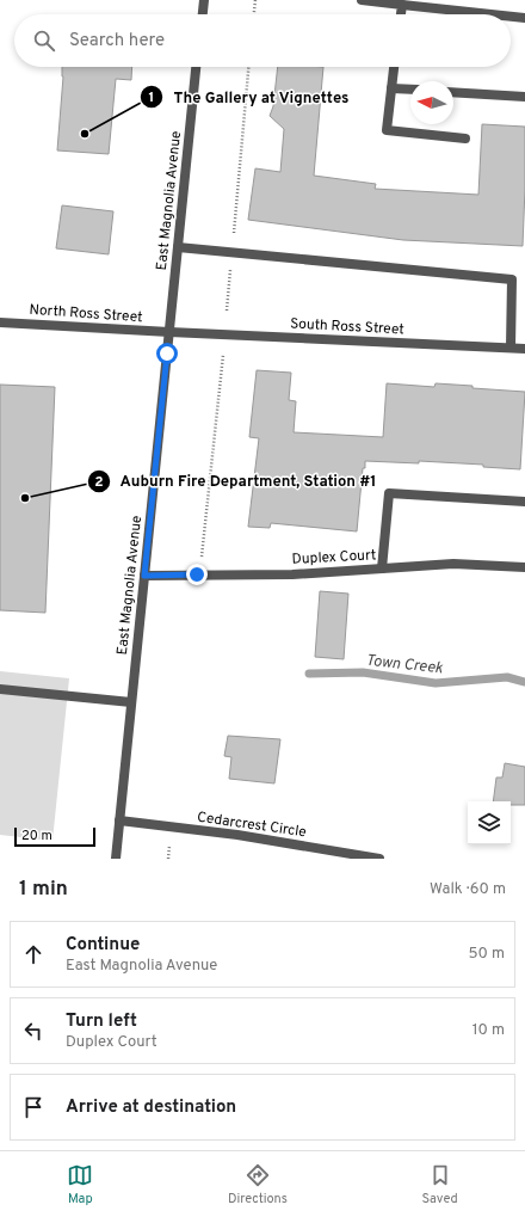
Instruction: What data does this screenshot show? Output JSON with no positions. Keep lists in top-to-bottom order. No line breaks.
{"streets":{"street":["East Magnolia Avenue","North Ross Street","South Ross Street","Duplex Court","Cedarcrest Circle"]},"crossings":[["East Magnolia Avenue","North Ross Street"],["East Magnolia Avenue","South Ross Street"],["East Magnolia Avenue","Duplex Court"],["East Magnolia Avenue","Cedarcrest Circle"],["North Ross Street","South Ross Street"]],"water":["Town Creek"],"places":["The Gallery at Vignettes","Auburn Fire Department, Station #1"],"scale_bar":"20 m","north":"left","page":{"search":"Search here","scale":"20 m","heading":["1 min","Walk · 60 m"],"list":[["Continue","East Magnolia Avenue","50 m"],["Turn left","Duplex Court","10 m"],"Arrive at destination"],"nav":["Map","Directions","Saved"]}}
